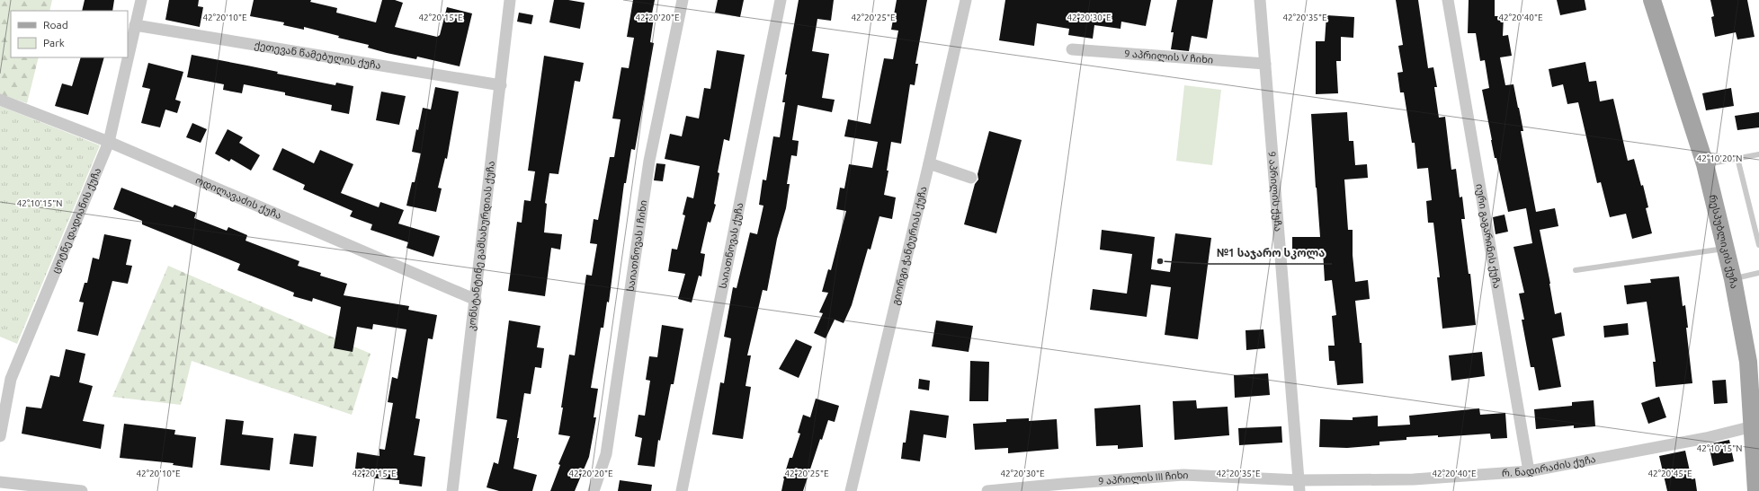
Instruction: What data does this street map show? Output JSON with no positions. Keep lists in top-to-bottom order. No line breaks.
{"streets":{"main road":["რესპუბლიკის ქუჩა"],"street":["ქეთევან წამებულის ქუჩა","9 აპრილის V ჩიხი","9 აპრილის ქუჩა","ოდილავაძის ქუჩა","ცოტნე დადიანის ქუჩა","იური გაგარინის ქუჩა","კონსტანტინე გამსახურდიას ქუჩა","საიათნოვას I ჩიხი","საიათნოვას ქუჩა","გიორგი ჭანტურიას ქუჩა","რ. ნადირაძის ქუჩა","9 აპრილის III ჩიხი"]},"crossings":[["ქეთევან წამებულის ქუჩა","ცოტნე დადიანის ქუჩა"],["ქეთევან წამებულის ქუჩა","კონსტანტინე გამსახურდიას ქუჩა"],["9 აპრილის V ჩიხი","9 აპრილის ქუჩა"],["9 აპრილის ქუჩა","რ. ნადირაძის ქუჩა"],["9 აპრილის ქუჩა","9 აპრილის III ჩიხი"],["ოდილავაძის ქუჩა","ცოტნე დადიანის ქუჩა"],["ოდილავაძის ქუჩა","კონსტანტინე გამსახურდიას ქუჩა"],["იური გაგარინის ქუჩა","რ. ნადირაძის ქუჩა"],["რესპუბლიკის ქუჩა","რ. ნადირაძის ქუჩა"],["რ. ნადირაძის ქუჩა","9 აპრილის III ჩიხი"]],"places":["№1 საჯარო სკოლა"],"legend":["Road","Park"],"coordinates":["42°20'10\"E","42°20'15\"E","42°20'20\"E","42°20'25\"E","42°20'30\"E","42°20'35\"E","42°20'40\"E","42°10'20\"N","42°10'15\"N","42°20'45\"E"]}
